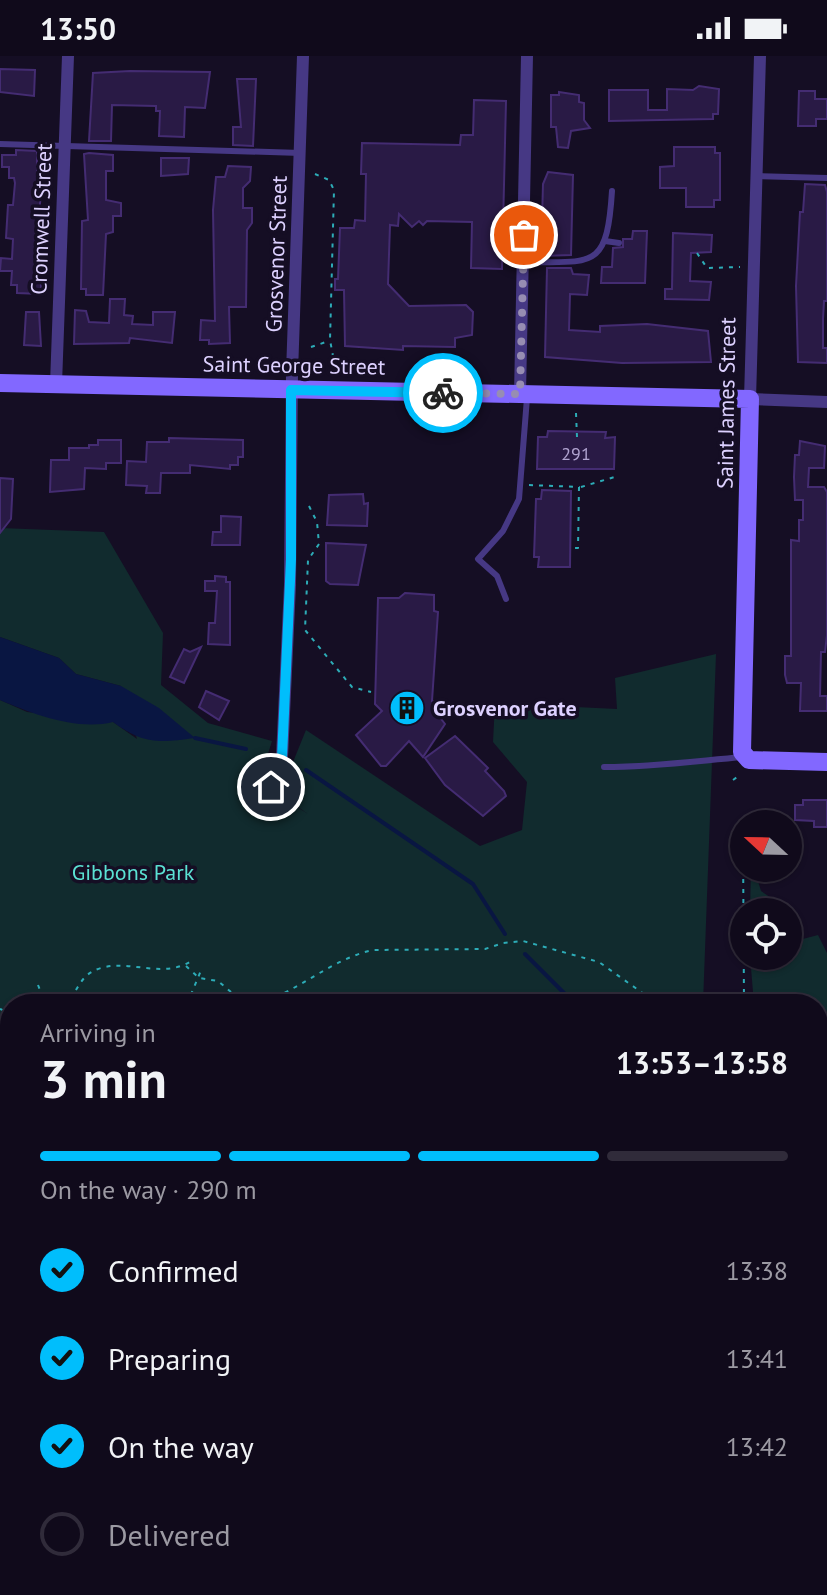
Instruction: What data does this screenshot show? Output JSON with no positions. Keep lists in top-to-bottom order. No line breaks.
{"streets":{"street":["Cromwell Street","Grosvenor Street","Saint George Street","Saint James Street"]},"crossings":[["Cromwell Street","Saint George Street"],["Grosvenor Street","Saint George Street"],["Saint George Street","Saint James Street"]],"parks":["Gibbons Park"],"places":{"building":["Grosvenor Gate"]},"house_numbers":["291"],"north":"left","page":{"status":"13:50","heading":["3 min","Arriving in","13:53–13:58"],"bar":"On the way · 290 m","list":[["Confirmed","13:38"],["Preparing","13:41"],["On the way","13:42"],"Delivered"]}}
